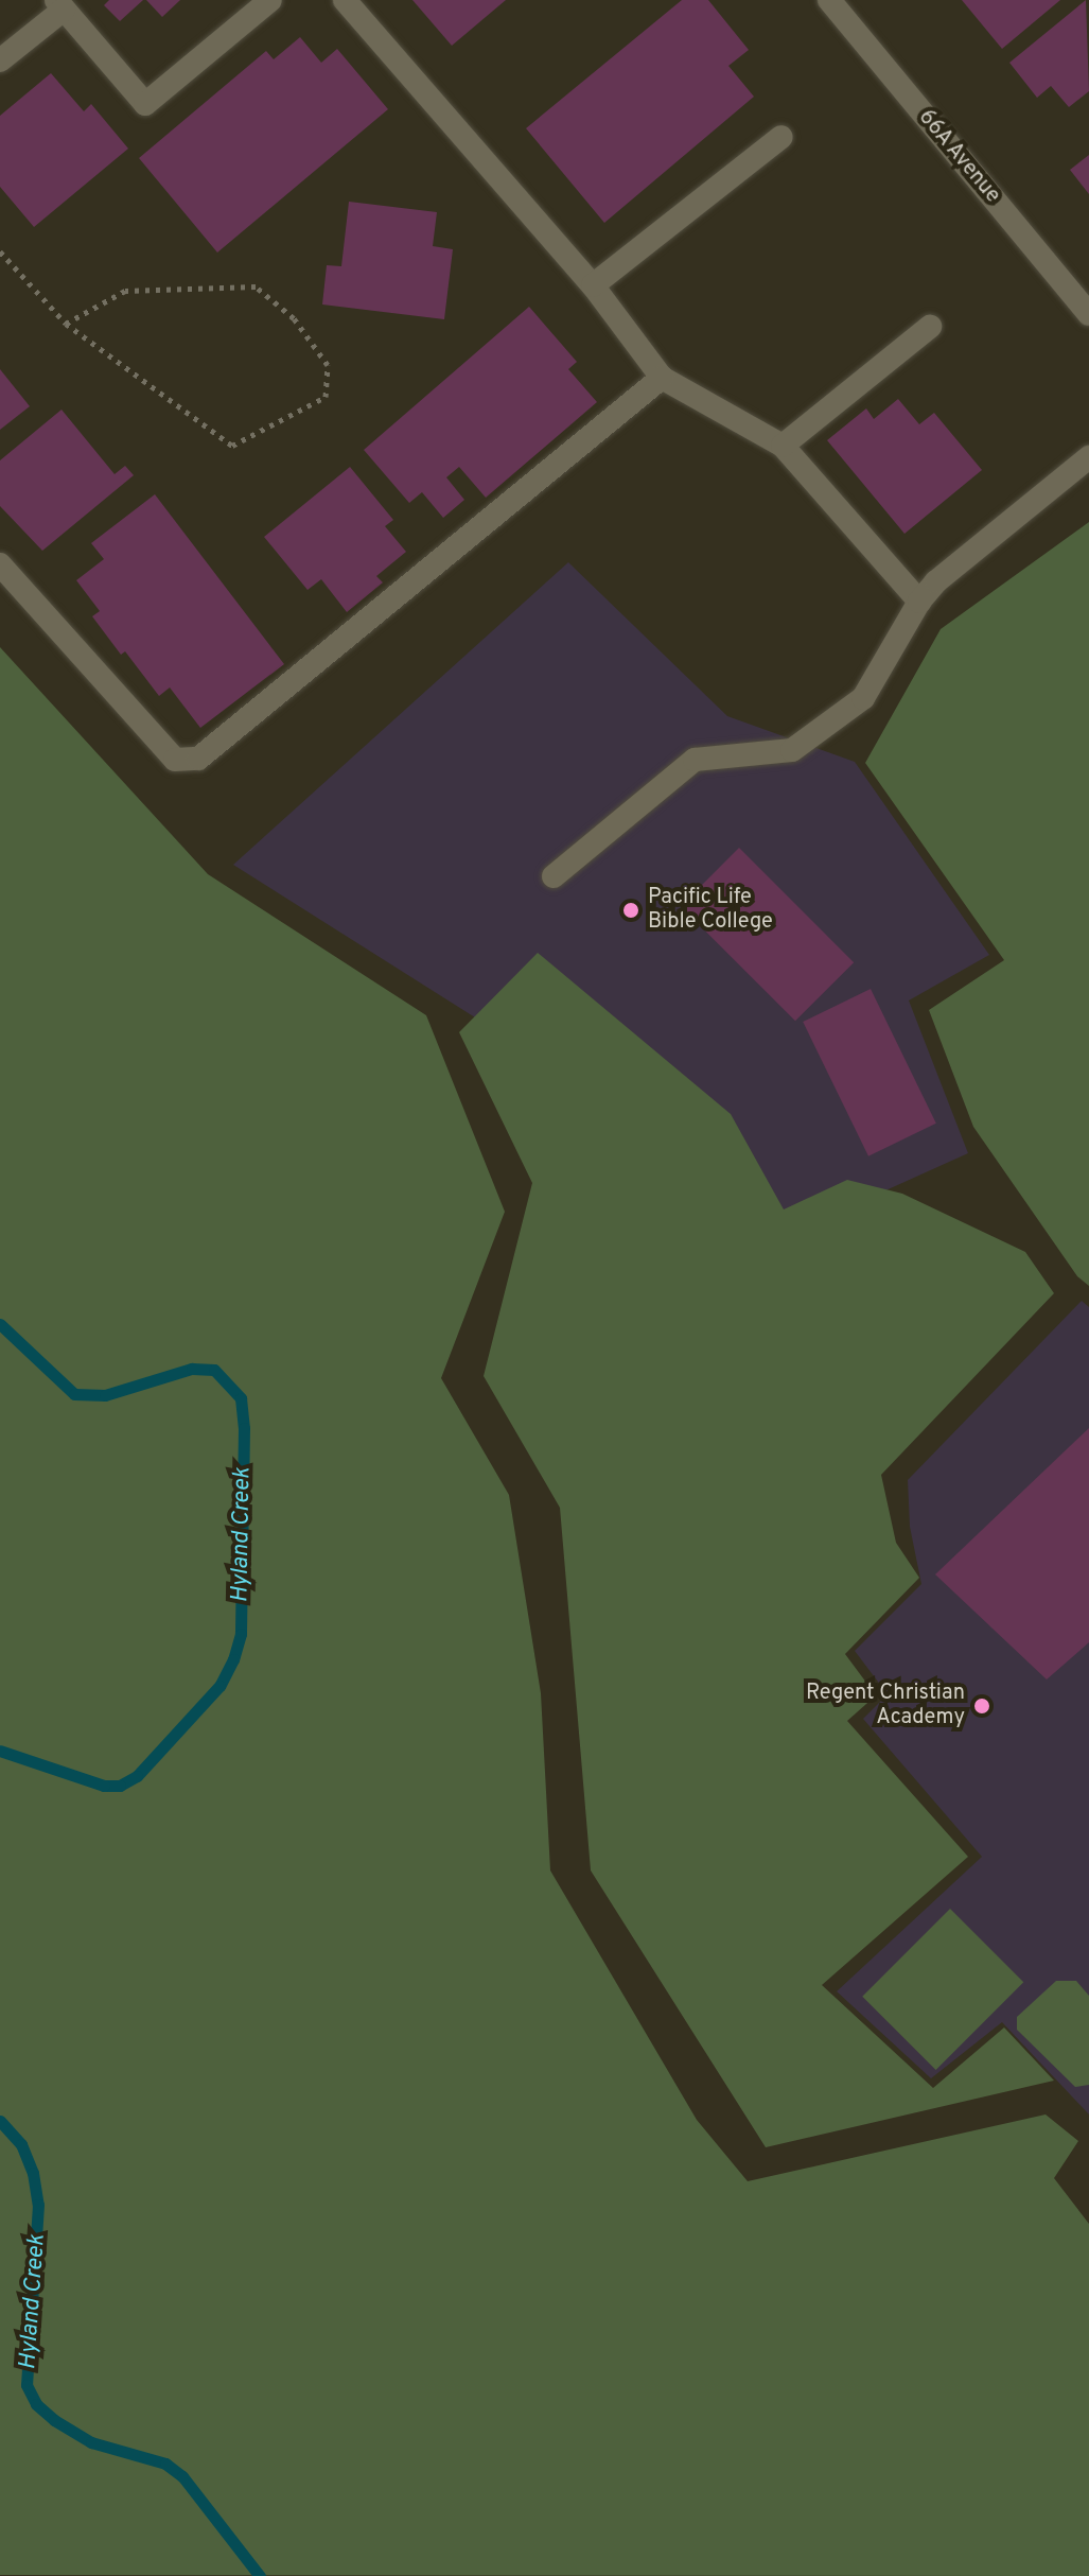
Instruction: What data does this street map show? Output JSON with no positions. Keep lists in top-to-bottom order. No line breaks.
{"streets":{"street":["66A Avenue"]},"water":["Hyland Creek"],"places":["Pacific Life Bible College","Regent Christian Academy"]}
